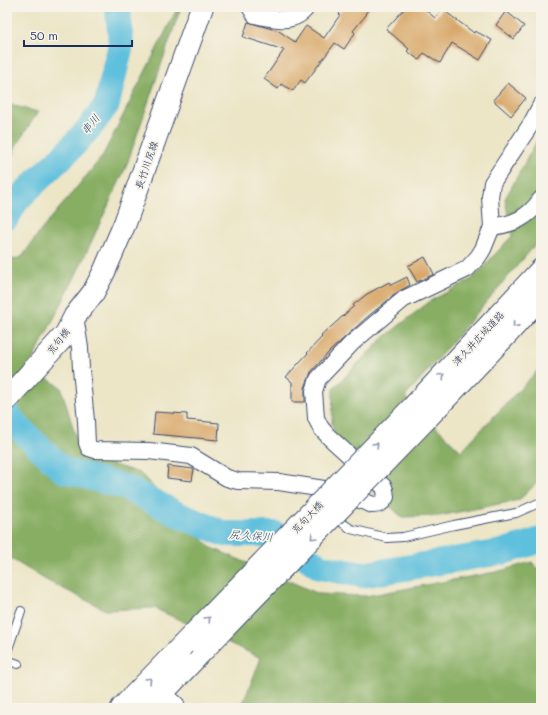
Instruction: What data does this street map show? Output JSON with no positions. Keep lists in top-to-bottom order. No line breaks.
{"streets":{"main road":["長竹川尻線","津久井広域道路","荒句橋","荒句大橋"]},"crossings":[["長竹川尻線","荒句橋"],["津久井広域道路","荒句大橋"]],"water":["串川","尻久保川"],"scale_bar":"50 m"}
